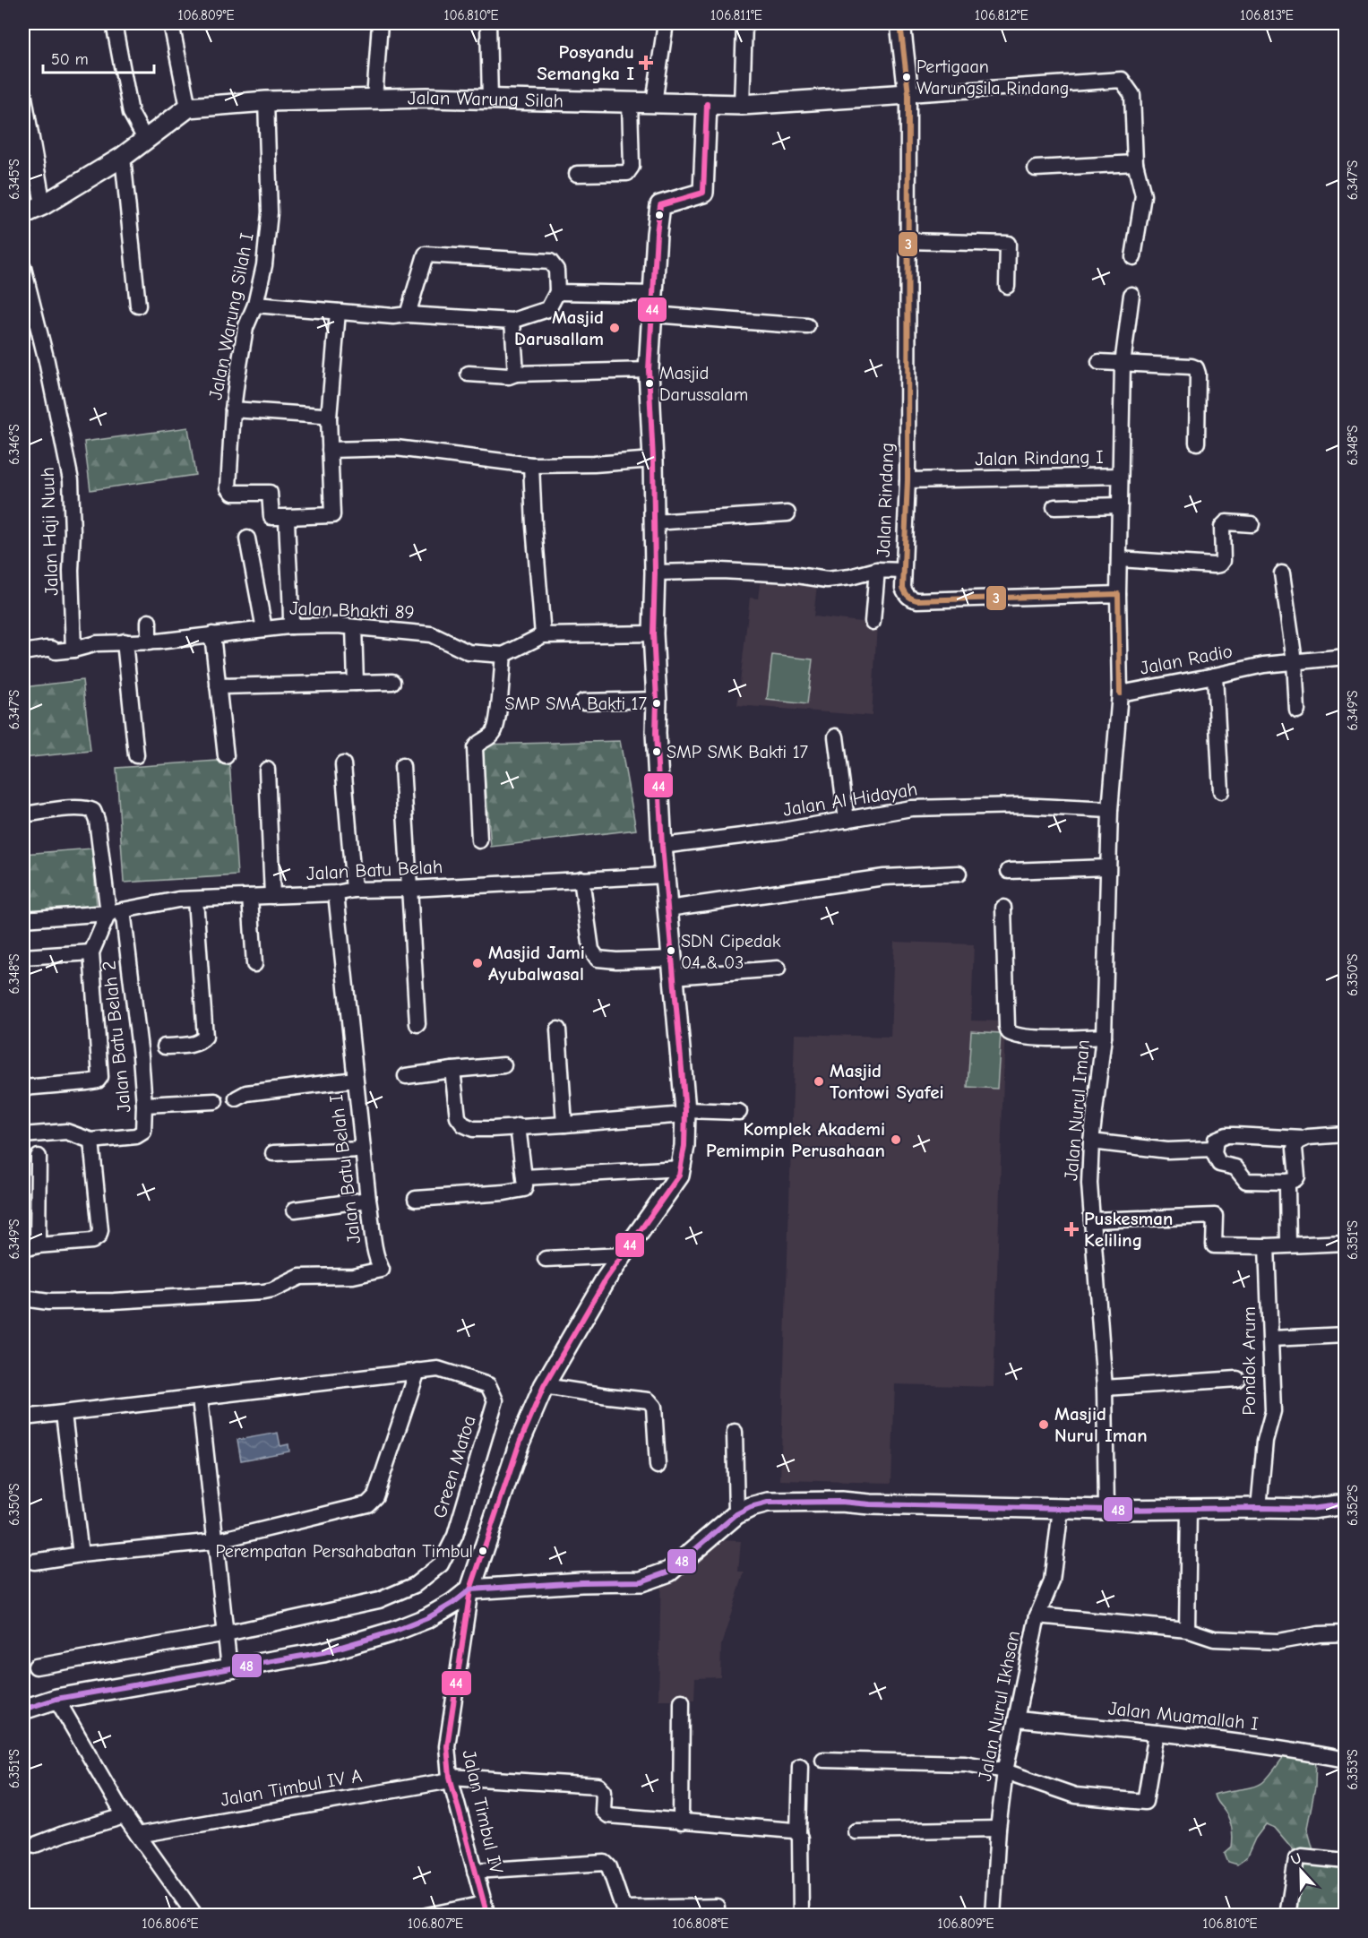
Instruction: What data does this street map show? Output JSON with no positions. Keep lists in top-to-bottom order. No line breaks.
{"streets":{"street":["Jalan Warung Silah","Jalan Warung Silah I","Jalan Rindang I","Jalan Rindang","Jalan Haji Nuuh","Jalan Bhakti 89","Jalan Radio","Jalan Al Hidayah","Jalan Batu Belah","Jalan Batu Belah 2","Jalan Nurul Iman","Jalan Batu Belah I","Pondok Arum","Green Matoa","Jalan Nurul Ikhsan","Jalan Muamallah I","Jalan Timbul IV A","Jalan Timbul IV"]},"crossings":[["Jalan Warung Silah","Jalan Warung Silah I"],["Jalan Warung Silah","Jalan Rindang"],["Jalan Rindang I","Jalan Rindang"],["Jalan Haji Nuuh","Jalan Bhakti 89"],["Jalan Radio","Jalan Al Hidayah"],["Jalan Radio","Jalan Nurul Iman"],["Jalan Al Hidayah","Jalan Nurul Iman"],["Jalan Batu Belah","Jalan Batu Belah 2"],["Jalan Batu Belah","Jalan Batu Belah I"],["Jalan Nurul Ikhsan","Jalan Muamallah I"],["Jalan Timbul IV A","Jalan Timbul IV"]],"places":{"health":["Posyandu Semangka I","Puskesman Keliling"],"other":["Pertigaan Warungsila Rindang","Masjid Darusallam","Masjid Darussalam","SMP SMA Bakti 17","SMP SMK Bakti 17","SDN Cipedak 04 & 03","Masjid Jami Ayubalwasal","Masjid Tontowi Syafei","Komplek Akademi Pemimpin Perusahaan","Masjid Nurul Iman","Perempatan Persahabatan Timbul"]},"lines":["transit line 3","transit line 44","transit line 48"],"scale_bar":"50 m","north":"top","coordinates":["106.809°E","106.810°E","106.811°E","106.812°E","106.813°E","6.345°S","6.347°S","6.346°S","6.348°S","6.349°S","6.350°S","6.351°S","6.352°S","6.353°S","106.806°E","106.807°E","106.808°E"]}
